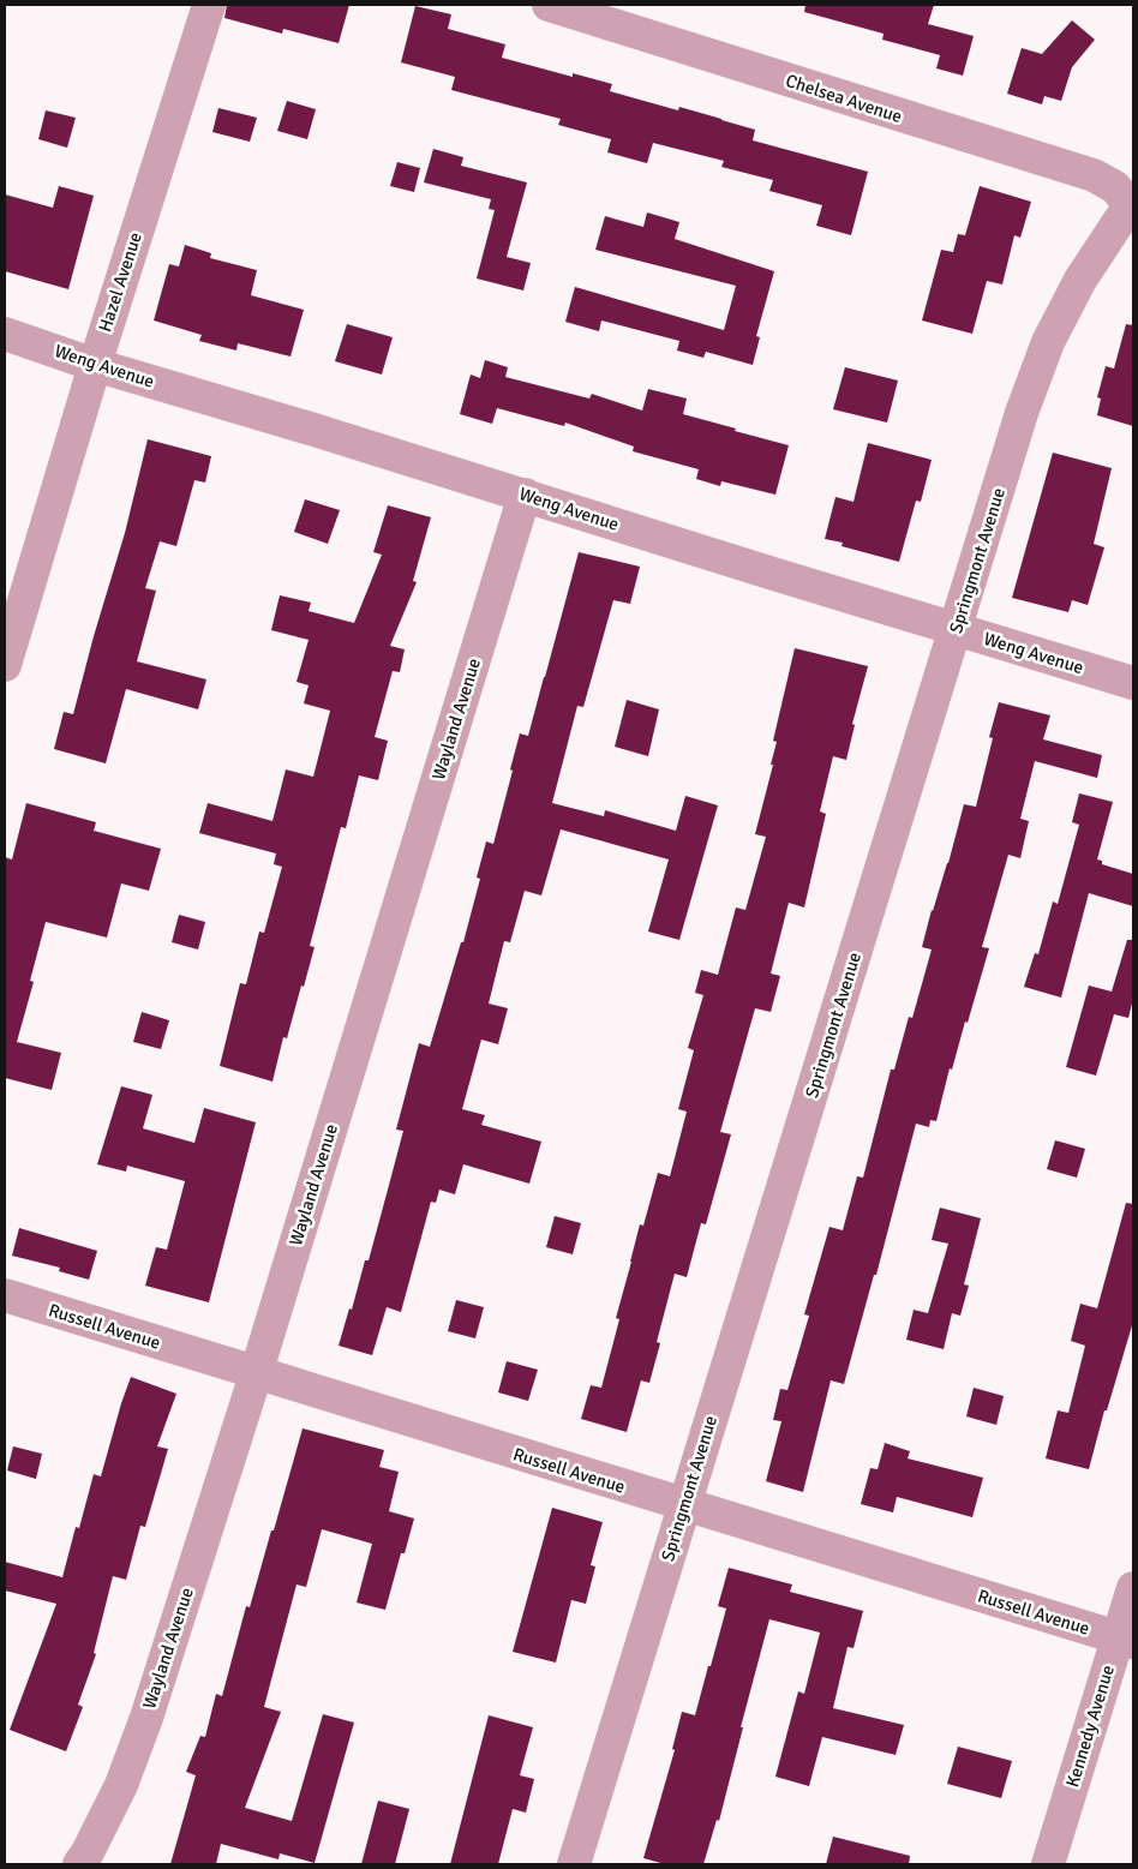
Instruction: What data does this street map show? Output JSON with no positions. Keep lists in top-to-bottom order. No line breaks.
{"streets":{"street":["Chelsea Avenue","Hazel Avenue","Weng Avenue","Springmont Avenue","Wayland Avenue","Russell Avenue","Kennedy Avenue"]},"crossings":[["Chelsea Avenue","Springmont Avenue"],["Hazel Avenue","Weng Avenue"],["Weng Avenue","Springmont Avenue"],["Weng Avenue","Wayland Avenue"],["Springmont Avenue","Russell Avenue"],["Wayland Avenue","Russell Avenue"],["Russell Avenue","Kennedy Avenue"]]}
